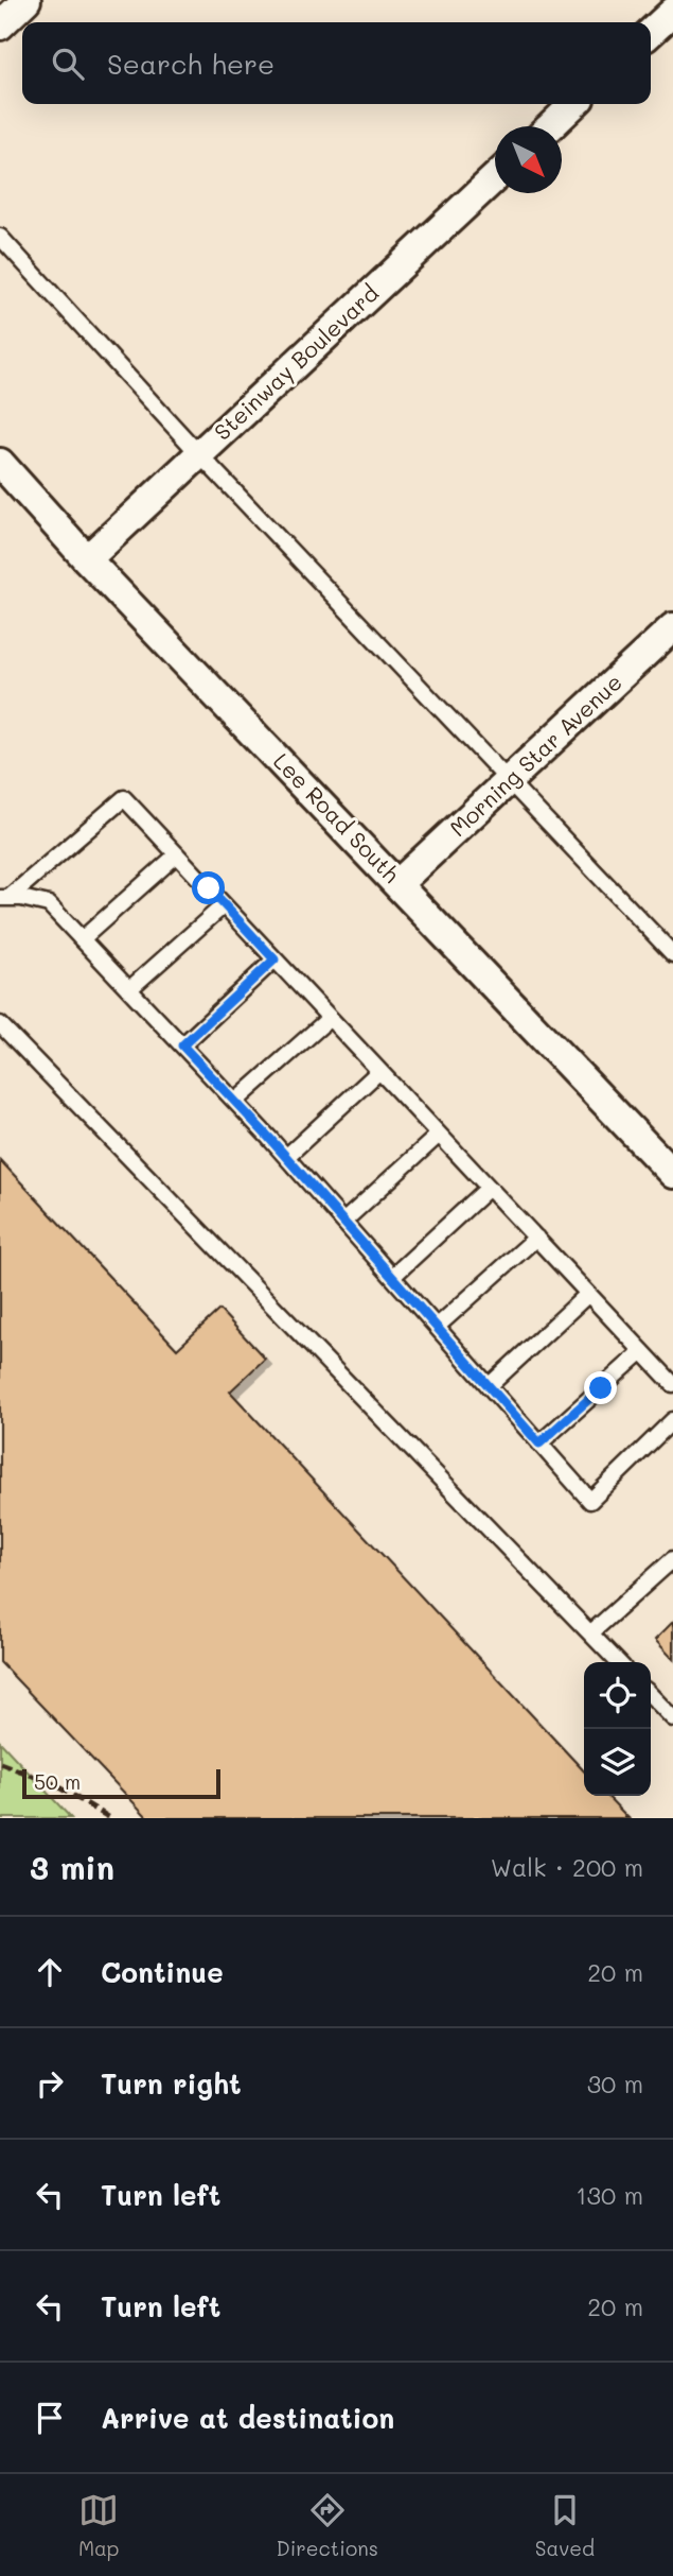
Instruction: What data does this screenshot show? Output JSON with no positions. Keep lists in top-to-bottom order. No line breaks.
{"streets":{"street":["Steinway Boulevard","Morning Star Avenue","Lee Road South"]},"crossings":[["Steinway Boulevard","Lee Road South"],["Morning Star Avenue","Lee Road South"]],"scale_bar":"50 m","north":"bottom right","page":{"search":"Search here","scale":"50 m","heading":["3 min","Walk · 200 m"],"list":[["Continue","20 m"],["Turn right","30 m"],["Turn left","130 m"],["Turn left","20 m"],"Arrive at destination"],"nav":["Map","Directions","Saved"]}}
